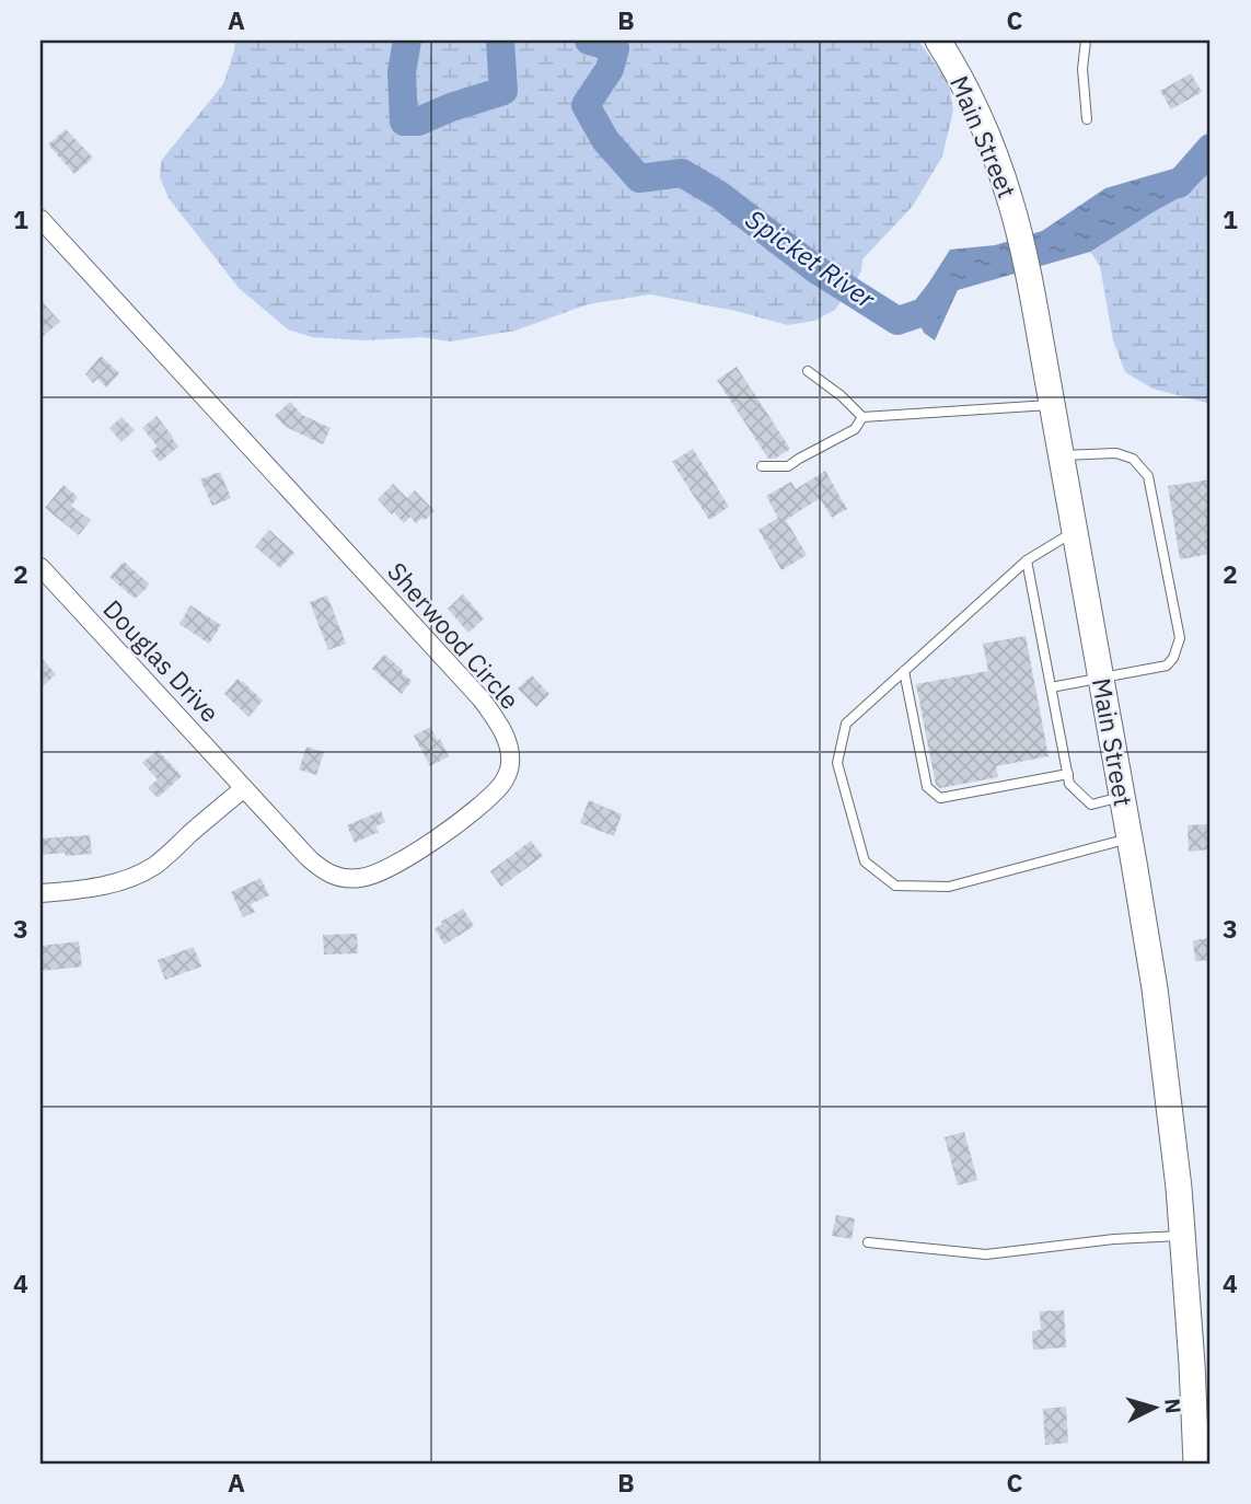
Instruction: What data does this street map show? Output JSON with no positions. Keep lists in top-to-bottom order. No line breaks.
{"streets":{"main road":["Main Street"],"street":["Sherwood Circle","Douglas Drive"]},"crossings":[["Sherwood Circle","Douglas Drive"]],"water":["Spicket River"],"north":"right","grid":{"columns":["A","B","C"],"rows":["1","2","3","4"]}}
